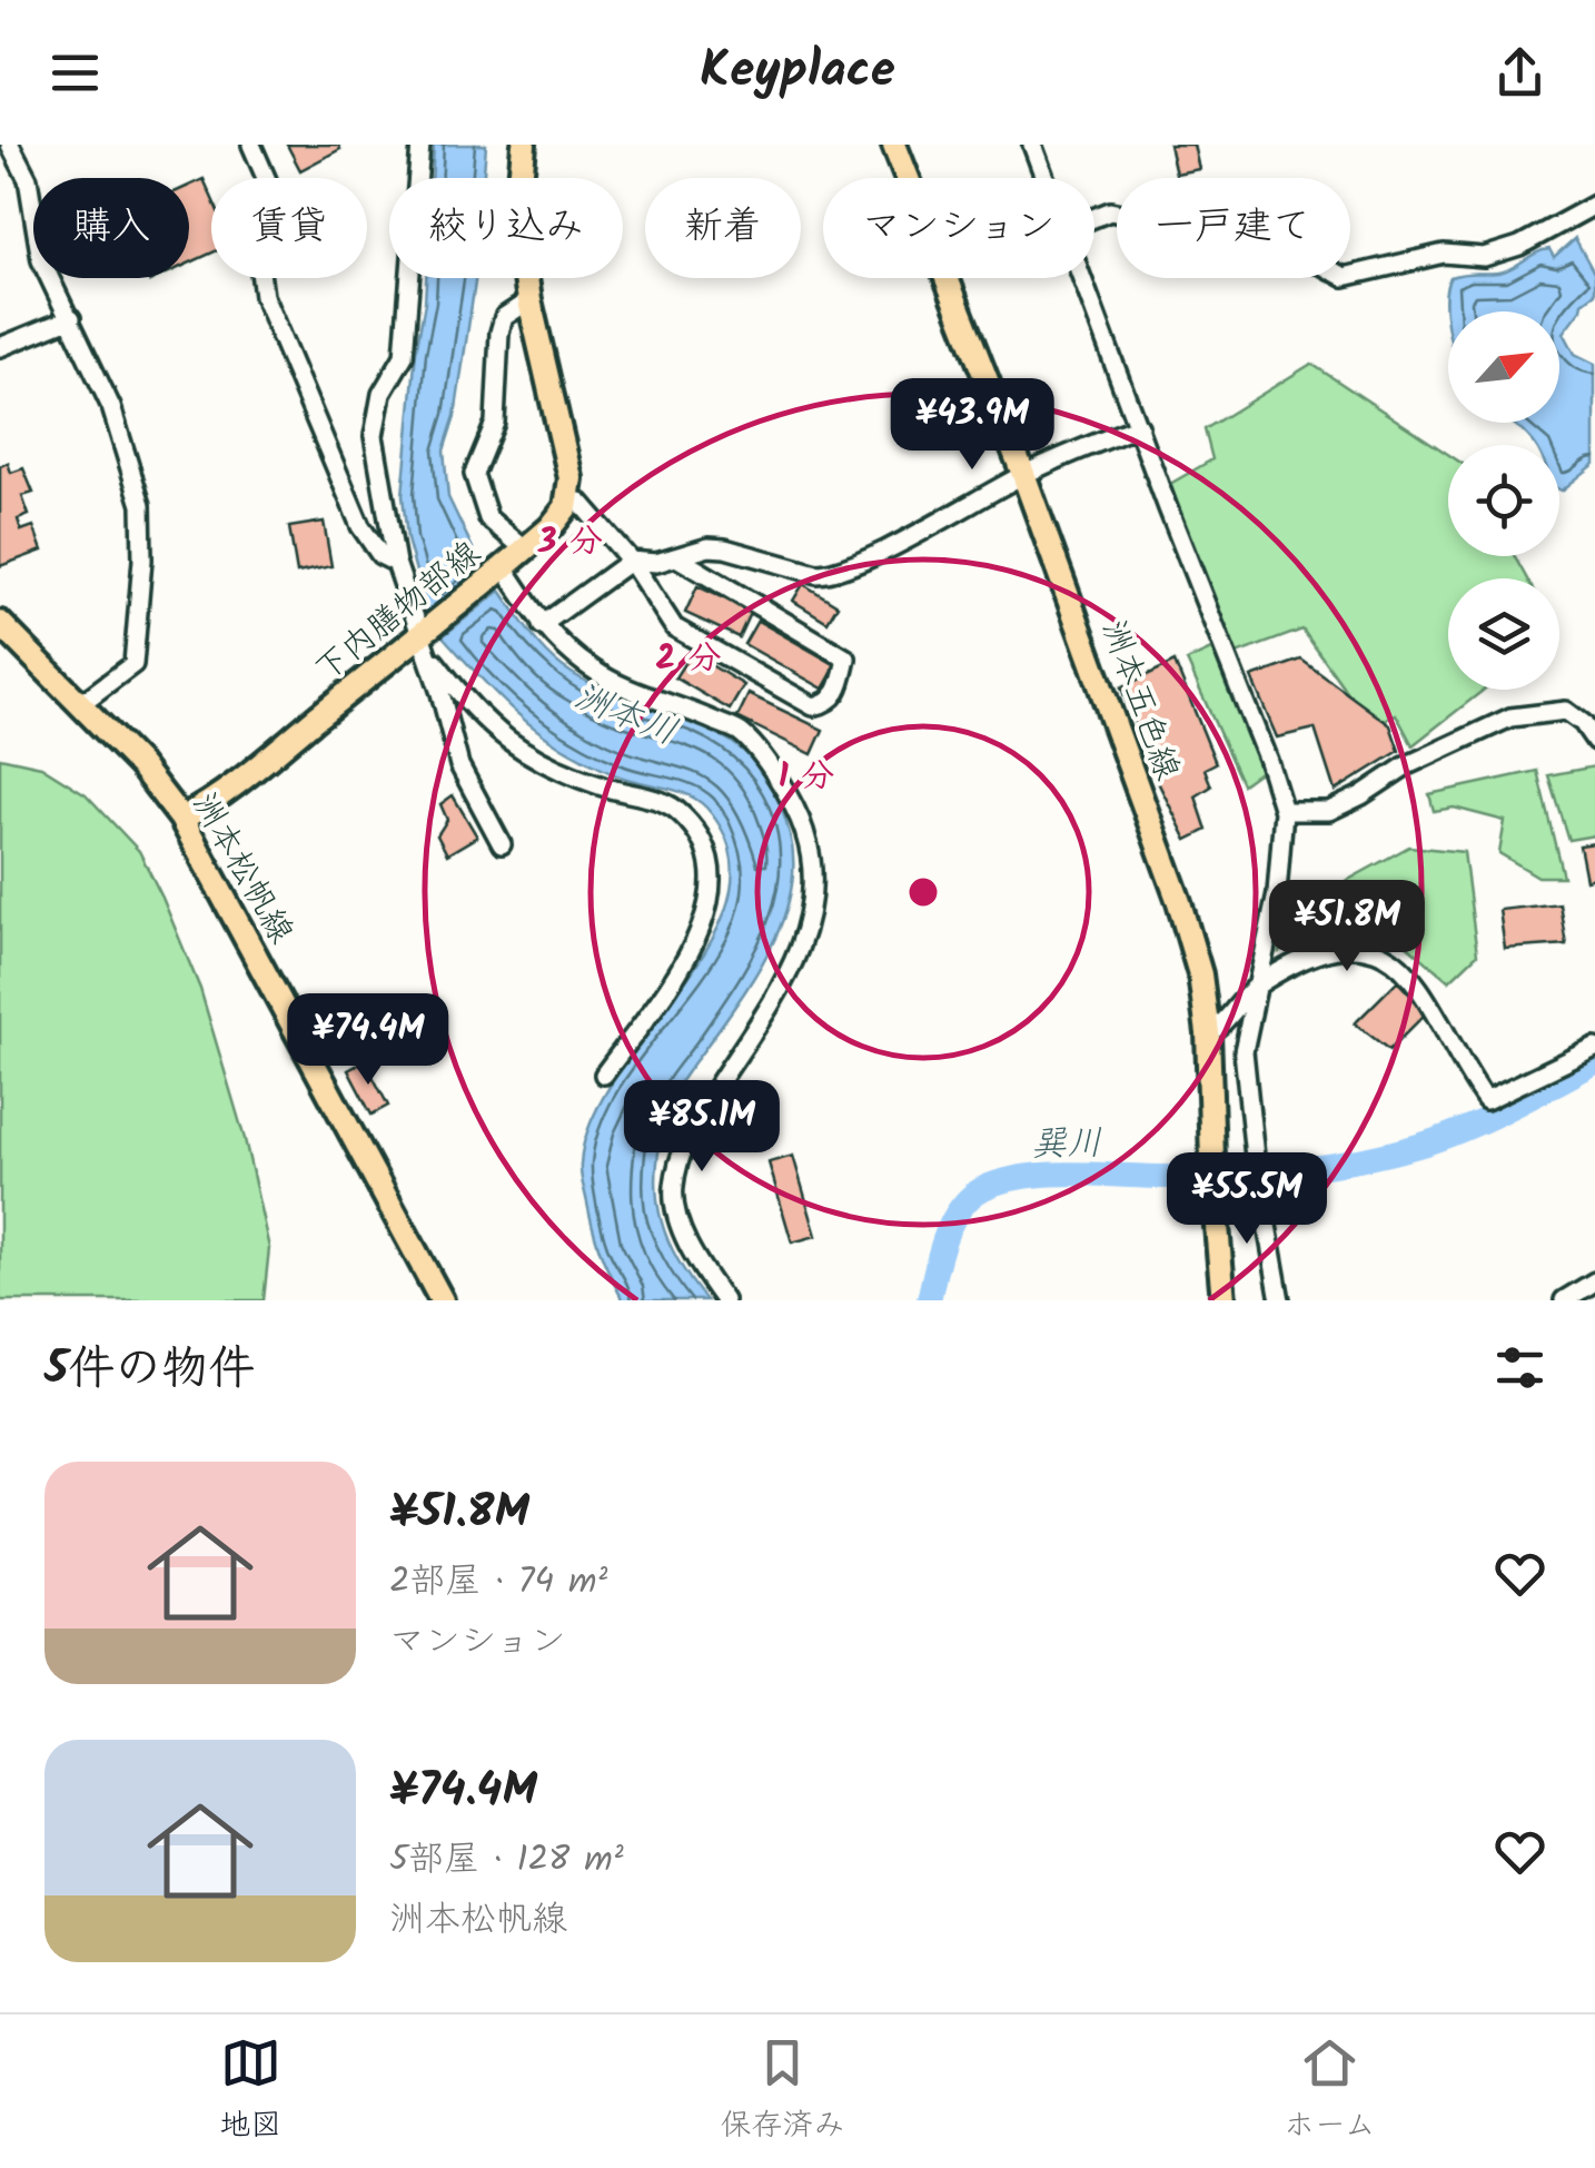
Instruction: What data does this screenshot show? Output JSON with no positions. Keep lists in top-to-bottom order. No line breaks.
{"streets":{"main road":["下内膳物部線","洲本五色線","洲本松帆線"]},"crossings":[["下内膳物部線","洲本松帆線"]],"water":["洲本川","巽川"],"north":"top right","page":{"header":"Keyplace","chip":["購入","賃貸","絞り込み","新着","マンション","一戸建て"],"price":["¥43.9M","¥51.8M","¥74.4M","¥85.1M","¥55.5M"],"heading":"5件の物件","list":[{"name":"¥51.8M","note":"2部屋 · 74 m² · マンション"},{"name":"¥74.4M","note":"5部屋 · 128 m² · 洲本松帆線"}],"tabs":["地図","保存済み","ホーム"]},"rings":["3 分","2 分","1 分"]}
